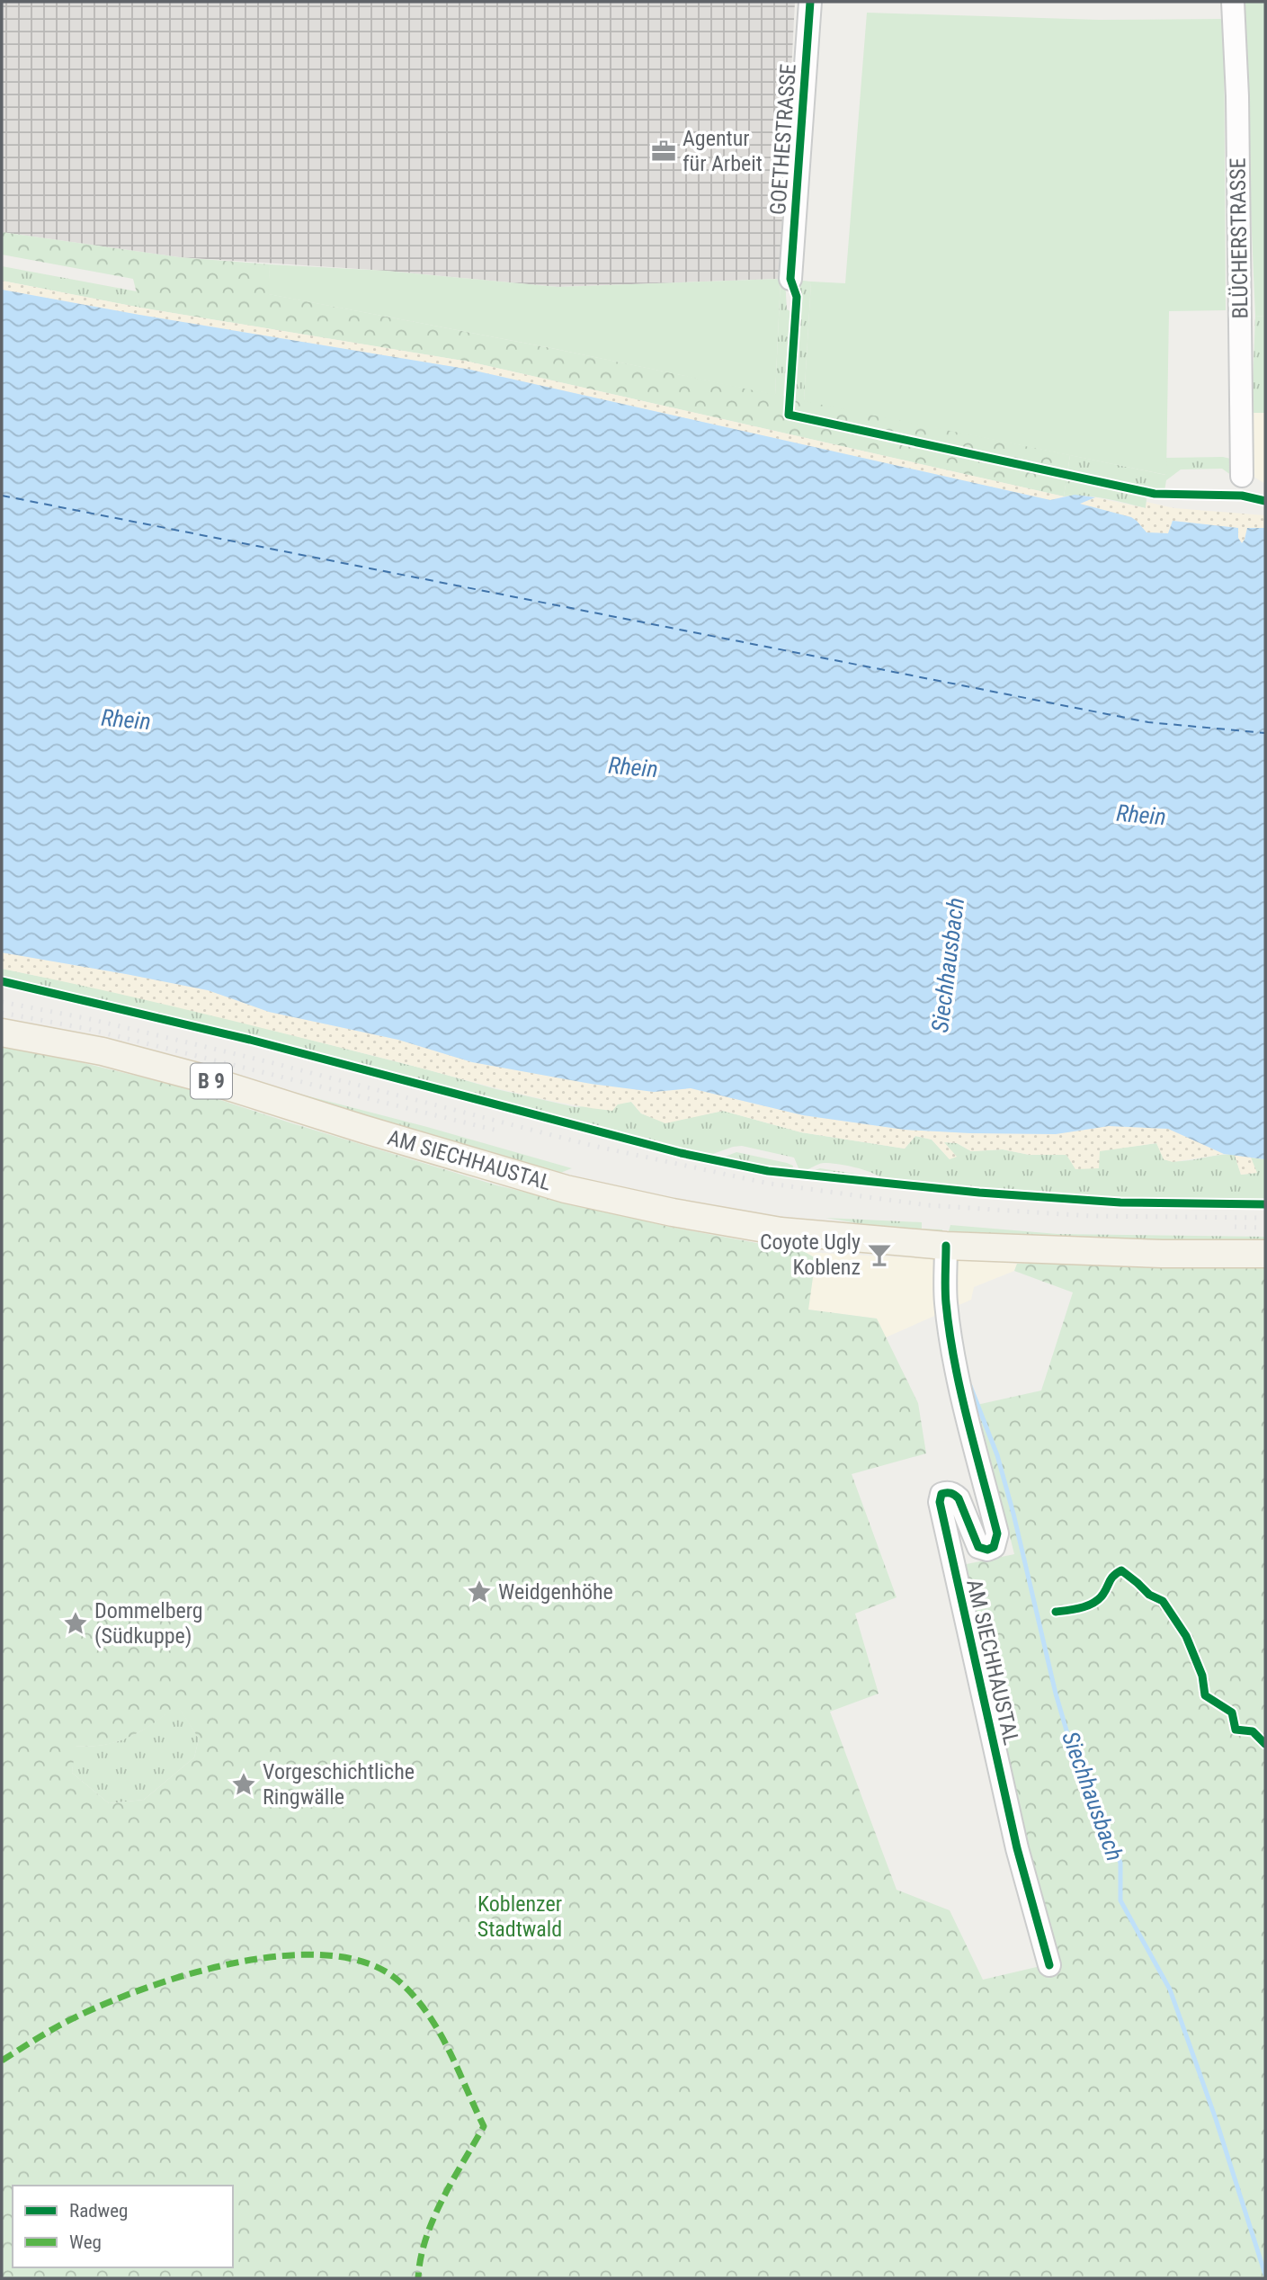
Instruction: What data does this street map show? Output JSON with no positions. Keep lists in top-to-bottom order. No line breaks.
{"streets":{"main road":["B 9","AM SIECHHAUSTAL"],"street":["GOETHESTRASSE","BLÜCHERSTRASSE"]},"water":["Rhein","Siechhausbach"],"parks":["Koblenzer Stadtwald"],"places":{"office":["Agentur für Arbeit"],"bar":["Coyote Ugly Koblenz"],"place":["Weidgenhöhe","Dommelberg (Südkuppe)","Vorgeschichtliche Ringwälle"]},"legend":["Radweg","Weg"]}
